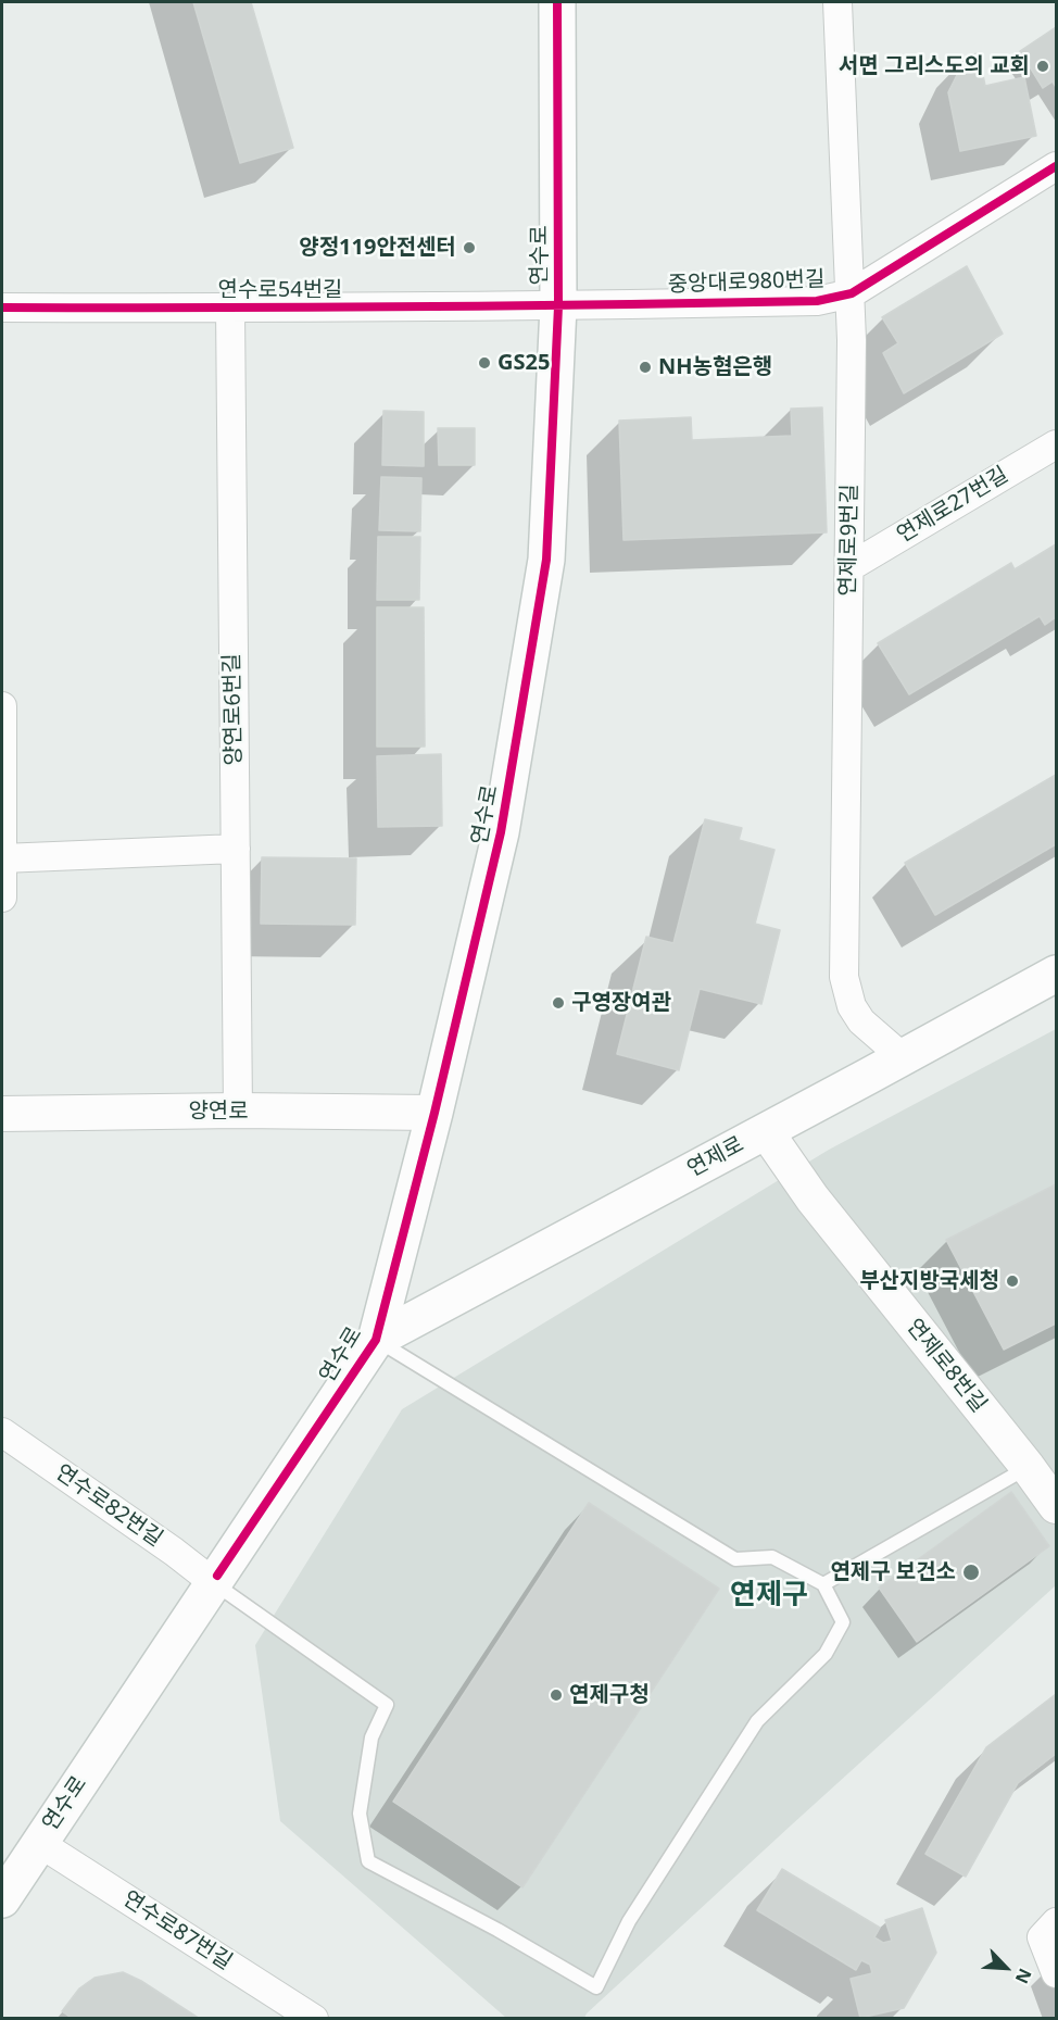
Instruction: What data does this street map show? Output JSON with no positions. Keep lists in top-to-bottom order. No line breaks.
{"streets":{"main road":["연수로","연제로"],"street":["중앙대로980번길","연수로54번길","연제로27번길","연제로9번길","양연로6번길","양연로","연제로8번길","연수로82번길","연수로87번길"]},"crossings":[["연수로","중앙대로980번길"],["연수로","연수로54번길"],["연수로","양연로"],["연수로","연제로"],["연수로","연수로82번길"],["연수로","연수로87번길"],["중앙대로980번길","연수로54번길"],["중앙대로980번길","연제로9번길"],["연수로54번길","양연로6번길"],["연제로27번길","연제로9번길"],["연제로9번길","연제로"],["양연로6번길","양연로"],["연제로","연제로8번길"]],"districts":["연제구"],"places":["서면 그리스도의 교회","양정119안전센터","GS25","NH농협은행","구영장여관","부산지방국세청","연제구 보건소","연제구청"],"north":"bottom right"}
